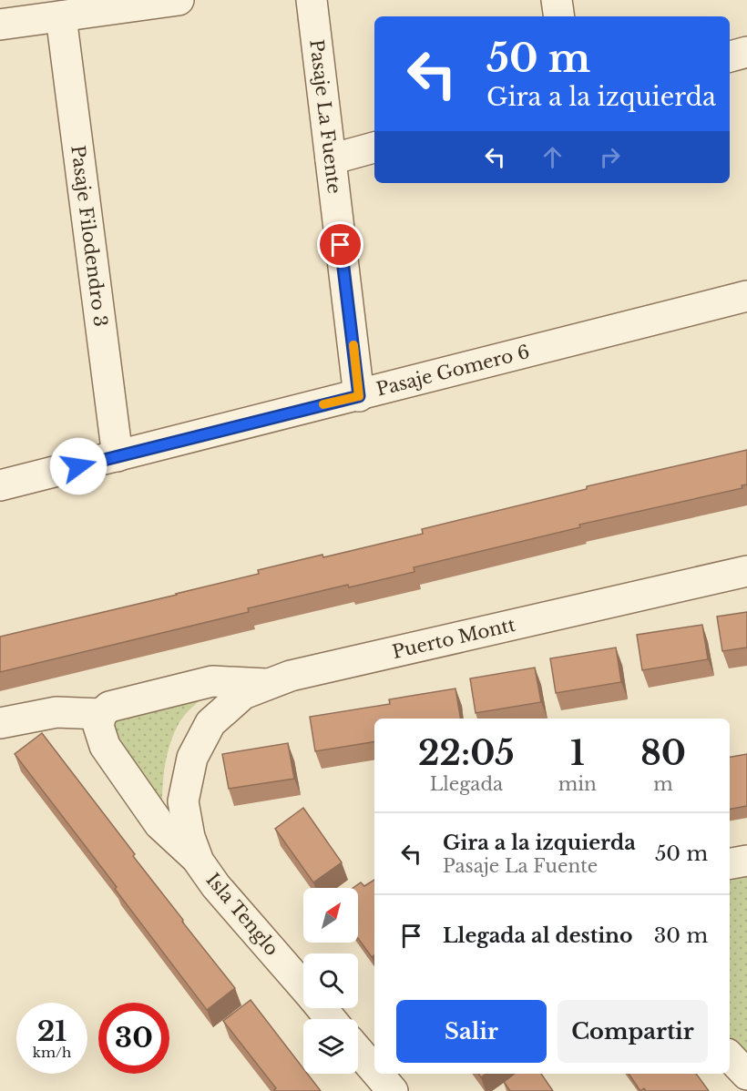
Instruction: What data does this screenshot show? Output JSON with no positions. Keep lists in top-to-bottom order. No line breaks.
{"streets":{"street":["Pasaje La Fuente","Pasaje Filodendro 3","Pasaje Gomero 6","Puerto Montt","Isla Tenglo"]},"crossings":[["Pasaje La Fuente","Pasaje Gomero 6"],["Pasaje Filodendro 3","Pasaje Gomero 6"],["Puerto Montt","Isla Tenglo"]],"north":"top right","page":{"turn":["50 m","Gira a la izquierda"],"eta":["22:05","Llegada","1","min","80","m"],"list":[{"name":"Gira a la izquierda","note":"Pasaje La Fuente","value":"50 m"},{"name":"Llegada al destino","value":"30 m"}],"buttons":["Salir","Compartir"],"speed":"21 km/h","limit":"30"}}
